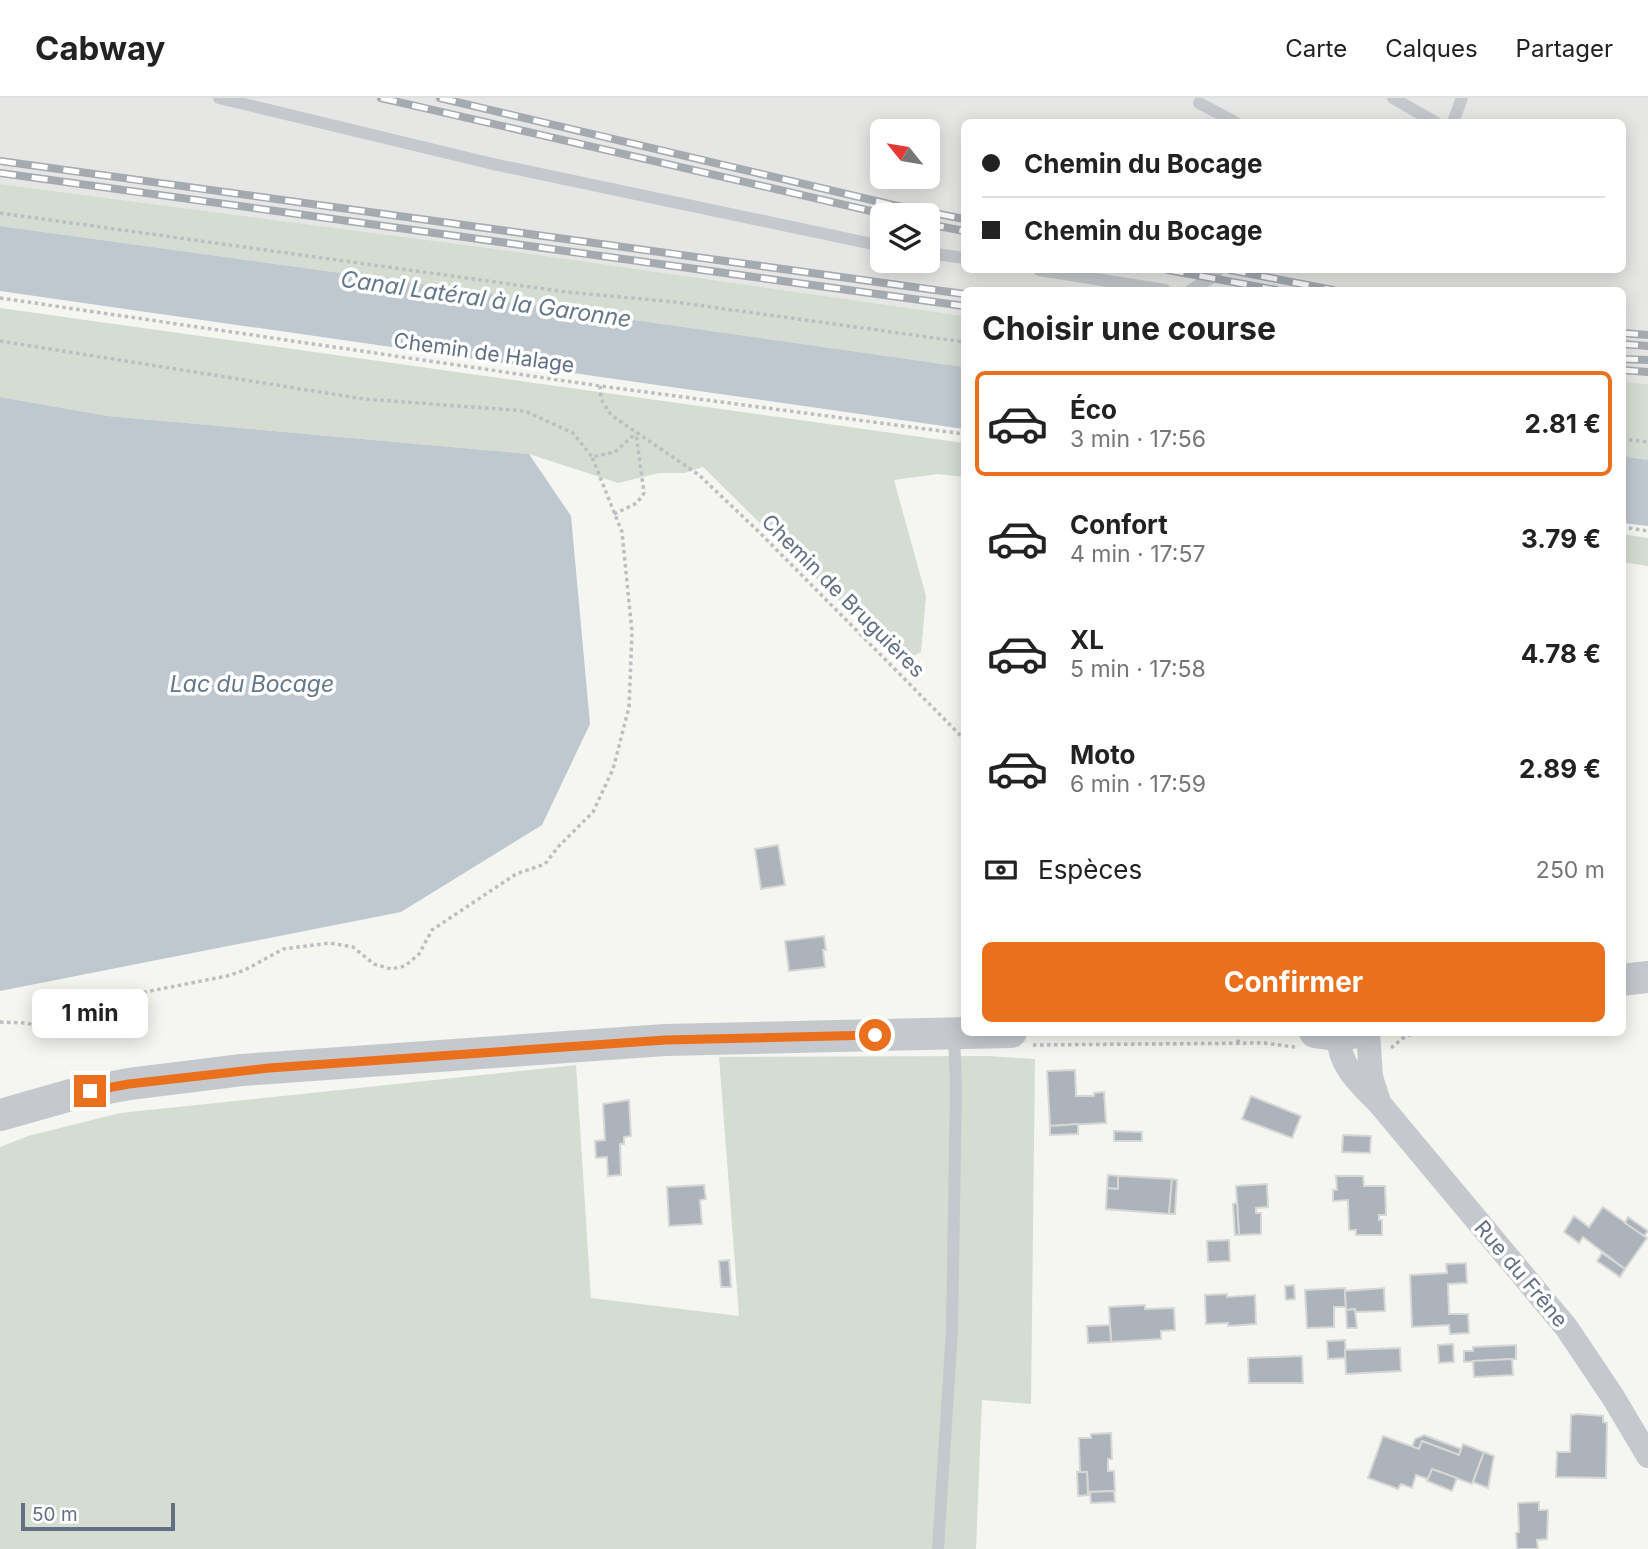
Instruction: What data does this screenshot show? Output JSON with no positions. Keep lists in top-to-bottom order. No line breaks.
{"streets":{"street":["Rue du Frêne"],"path":["Chemin de Halage","Chemin de Bruguières"]},"crossings":[["Chemin de Halage","Chemin de Bruguières"]],"water":["Canal Latéral à la Garonne","Lac du Bocage"],"scale_bar":"50 m","north":"top left","page":{"header":"Cabway","nav":["Carte","Calques","Partager"],"banner":["Chemin du Bocage","Chemin du Bocage"],"heading":"Choisir une course","list":[{"name":"Éco","note":"3 min · 17:56","value":"2.81 €"},{"name":"Confort","note":"4 min · 17:57","value":"3.79 €"},{"name":"XL","note":"5 min · 17:58","value":"4.78 €"},{"name":"Moto","note":"6 min · 17:59","value":"2.89 €"}],"pay":["Espèces","250 m"],"buttons":"Confirmer","bubble":"1 min","scale":"50 m"}}
